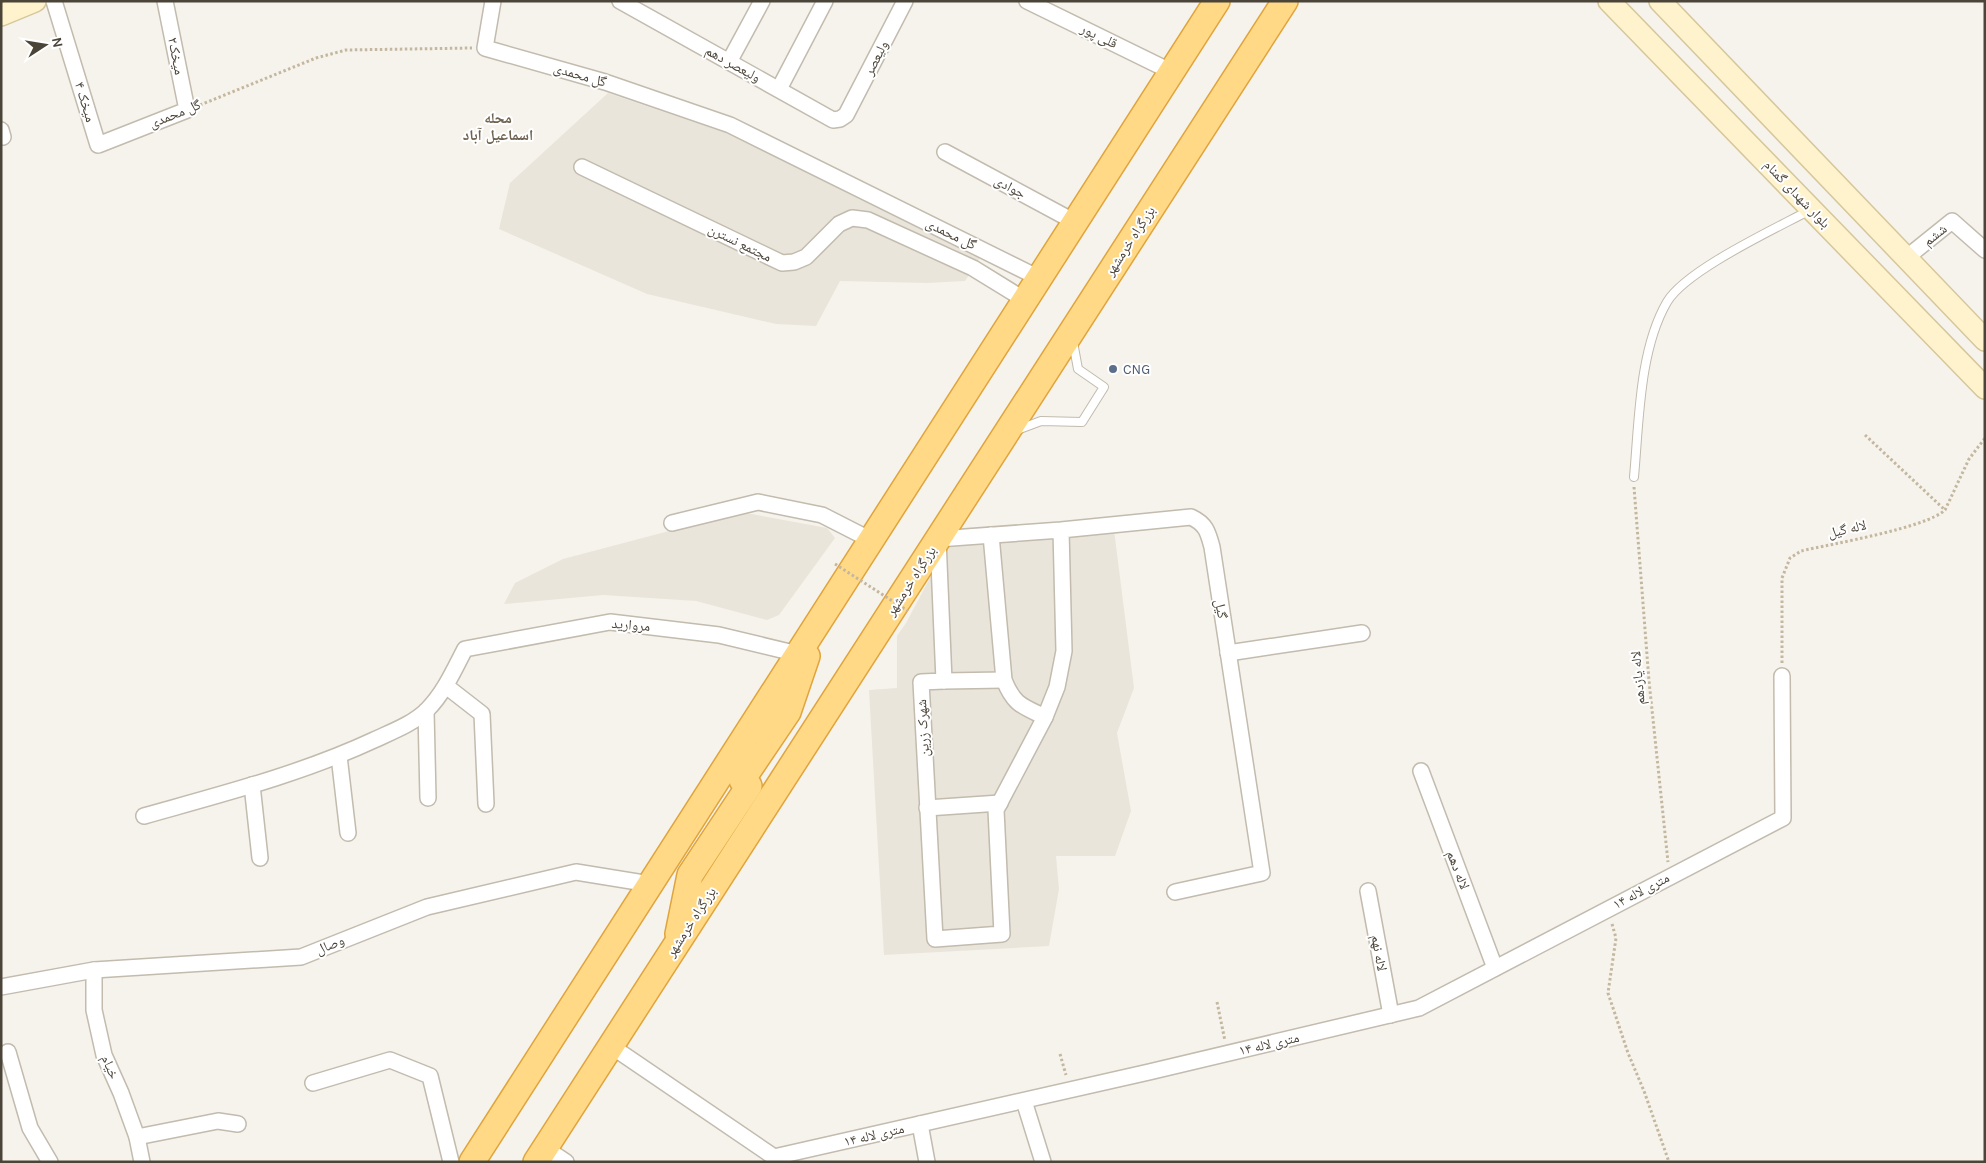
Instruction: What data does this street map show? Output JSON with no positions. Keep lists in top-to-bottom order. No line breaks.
{"streets":{"highway":["بزرگراه خرمشهر"],"main road":["بلوار شهدای گمنام"],"street":["قلی پور","میخک۲","ولیعصر","ولیعصر دهم","گل محمدی","میخک ۴","جوادی","ششم","مجتمع نسترن","گیل","مروارید","شهرک زرین","لاله دهم","۱۴ متری لاله","وصال","لاله نهم","خیام"],"path":["لاله گیل","لاله یازدهم"]},"crossings":[["میخک۲","گل محمدی"],["ولیعصر","ولیعصر دهم"],["گل محمدی","میخک ۴"],["بزرگراه خرمشهر","گیل"],["بزرگراه خرمشهر","۱۴ متری لاله"],["لاله گیل","۱۴ متری لاله"],["لاله یازدهم","۱۴ متری لاله"],["لاله دهم","۱۴ متری لاله"],["۱۴ متری لاله","لاله نهم"],["وصال","خیام"]],"districts":["محله اسماعیل آباد"],"places":["CNG"],"north":"right"}
